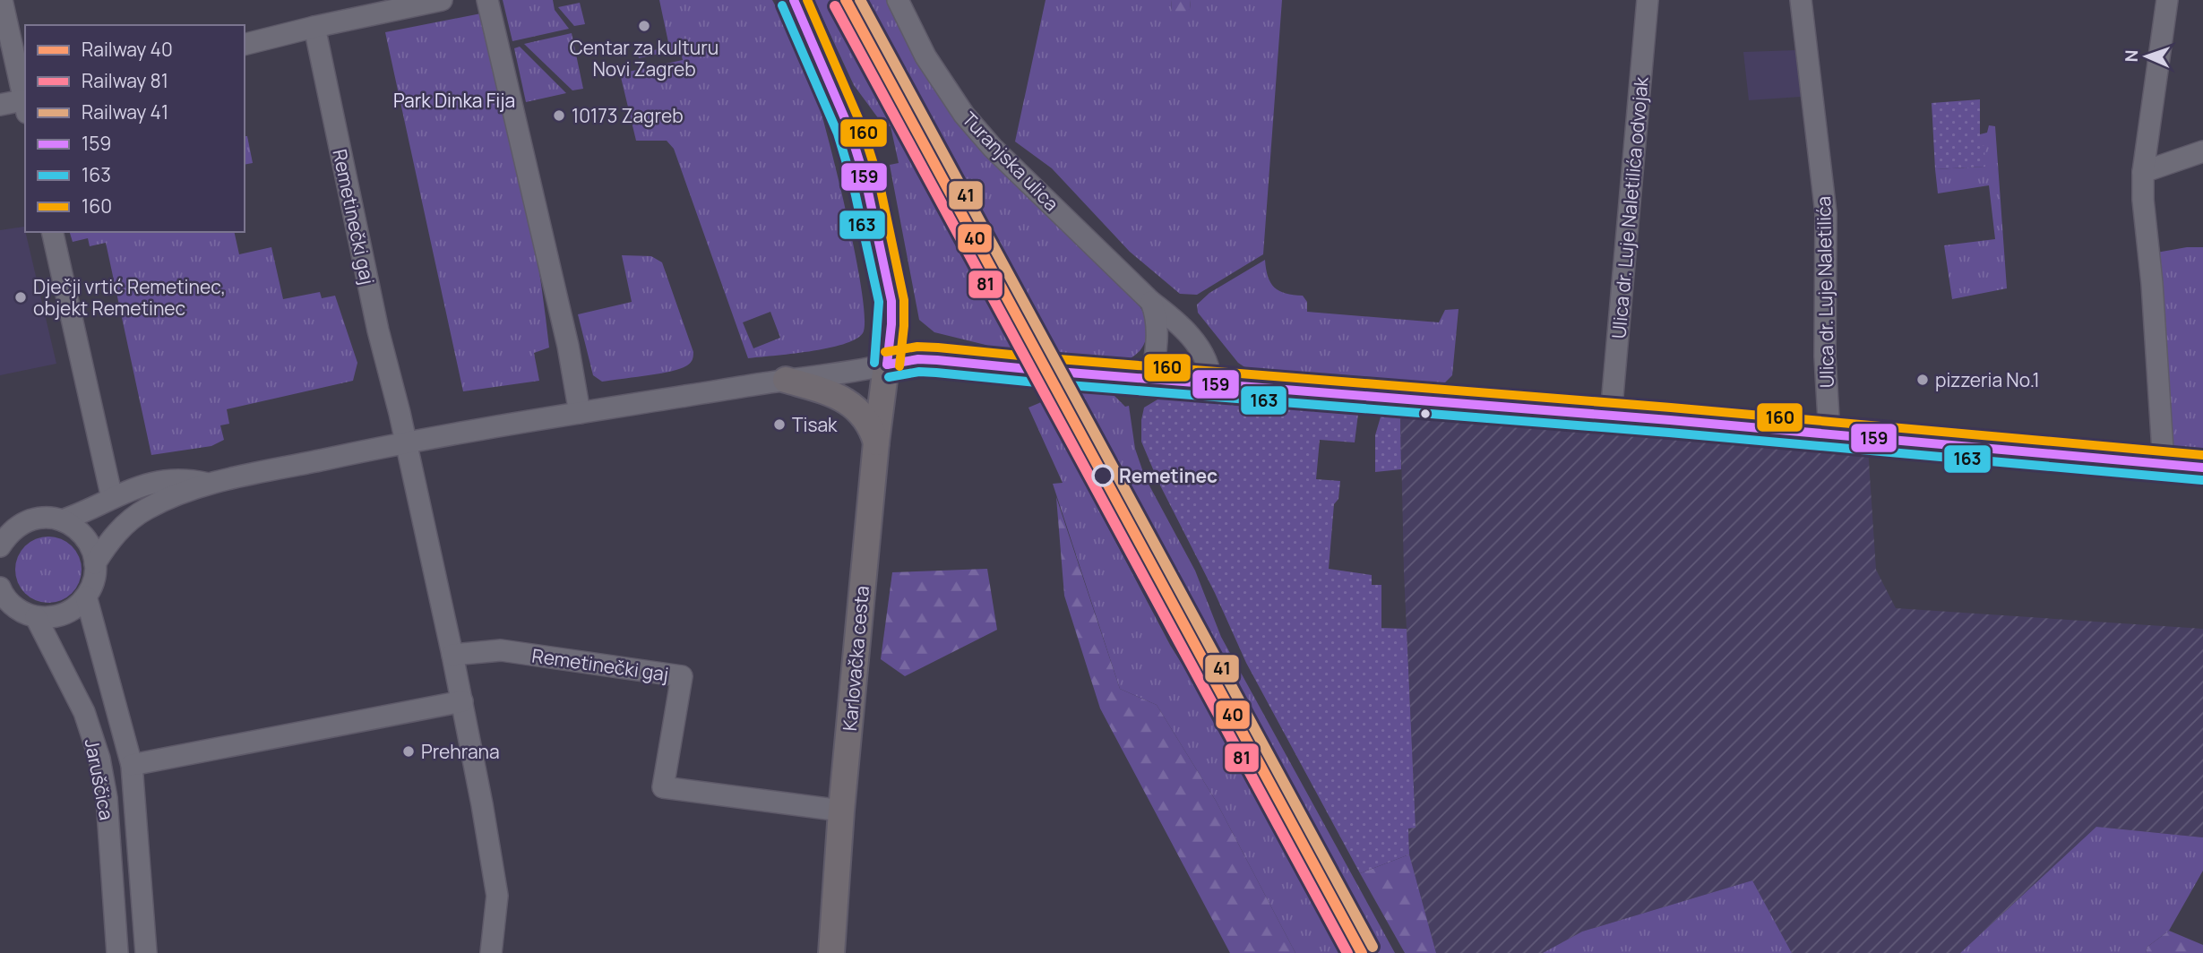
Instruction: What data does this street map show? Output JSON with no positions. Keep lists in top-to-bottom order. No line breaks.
{"streets":{"main road":["Karlovačka cesta"],"street":["Turanjska ulica","Ulica dr. Luje Naletilića odvojak","Remetinečki gaj","Ulica dr. Luje Naletilića","Jaruščica"]},"crossings":[["Remetinečki gaj","Karlovačka cesta"],["Remetinečki gaj","Jaruščica"]],"parks":["Park Dinka Fija"],"places":["Centar za kulturu Novi Zagreb","10173 Zagreb","Dječji vrtić Remetinec, objekt Remetinec","pizzeria No.1","Tisak","Remetinec","Prehrana"],"lines":["rail line 40","rail line 41","transit line 159","transit line 160","transit line 163","rail line 81"],"legend":["Railway 40","Railway 81","Railway 41","159","163","160"],"north":"left"}
